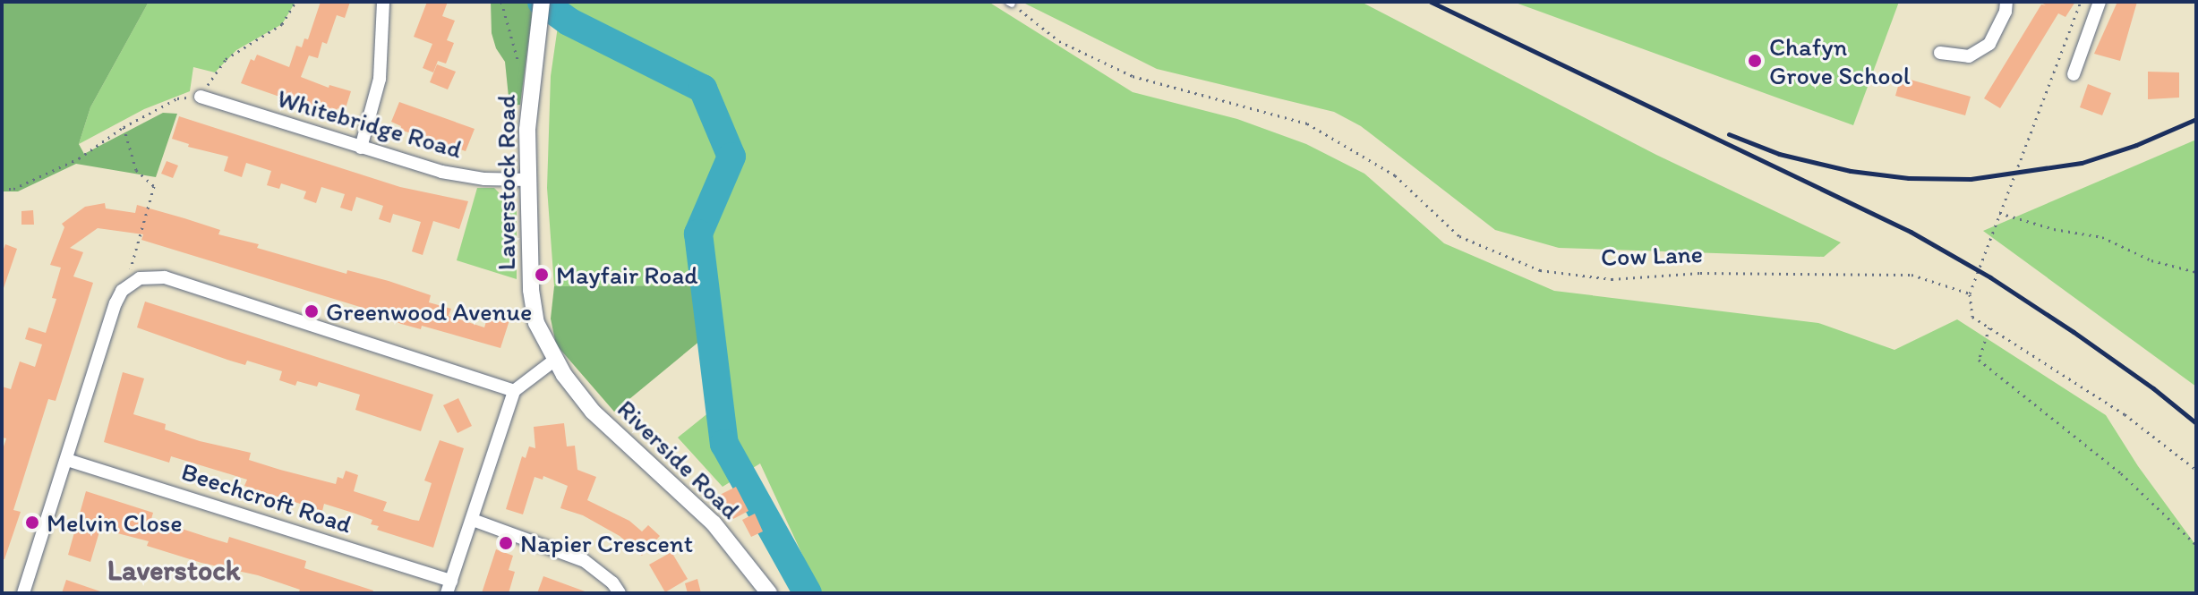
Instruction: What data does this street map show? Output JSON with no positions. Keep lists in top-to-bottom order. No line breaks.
{"streets":{"street":["Whitebridge Road","Laverstock Road","Riverside Road","Beechcroft Road"],"path":["Cow Lane"]},"crossings":[["Whitebridge Road","Laverstock Road"],["Laverstock Road","Riverside Road"]],"districts":["Laverstock"],"places":["Chafyn Grove School","Mayfair Road","Greenwood Avenue","Melvin Close","Napier Crescent"]}
